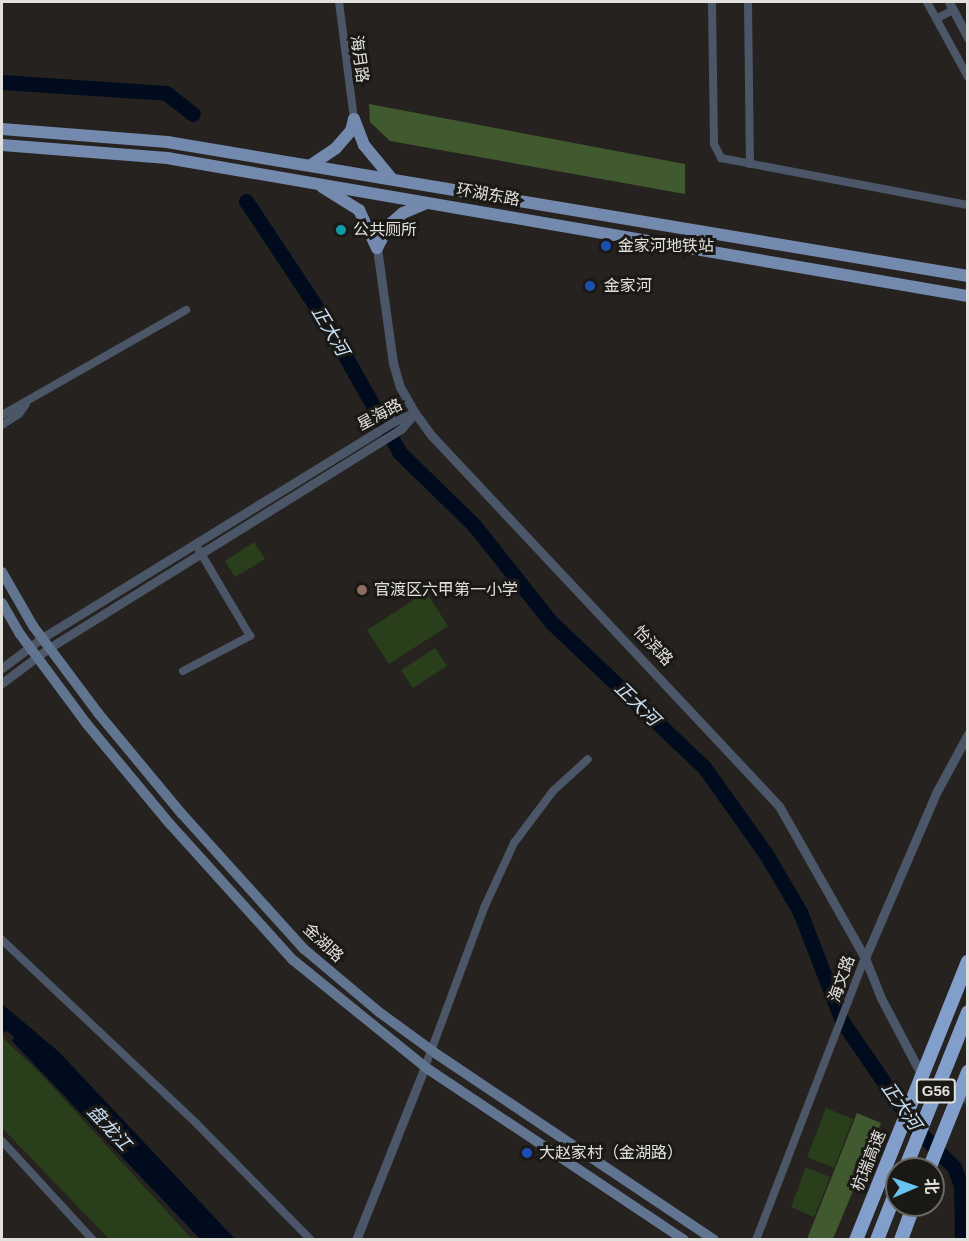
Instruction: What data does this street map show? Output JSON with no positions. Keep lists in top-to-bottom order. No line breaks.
{"streets":{"highway":["G56","杭瑞高速"],"main road":["环湖东路","金湖路"],"street":["海月路","星海路","怡滨路","海文路"]},"crossings":[["星海路","怡滨路"],["星海路","金湖路"],["怡滨路","海文路"]],"water":["正大河","盘龙江"],"places":["公共厕所","金家河地铁站","金家河","官渡区六甲第一小学","大赵家村（金湖路）"],"north":"right"}
